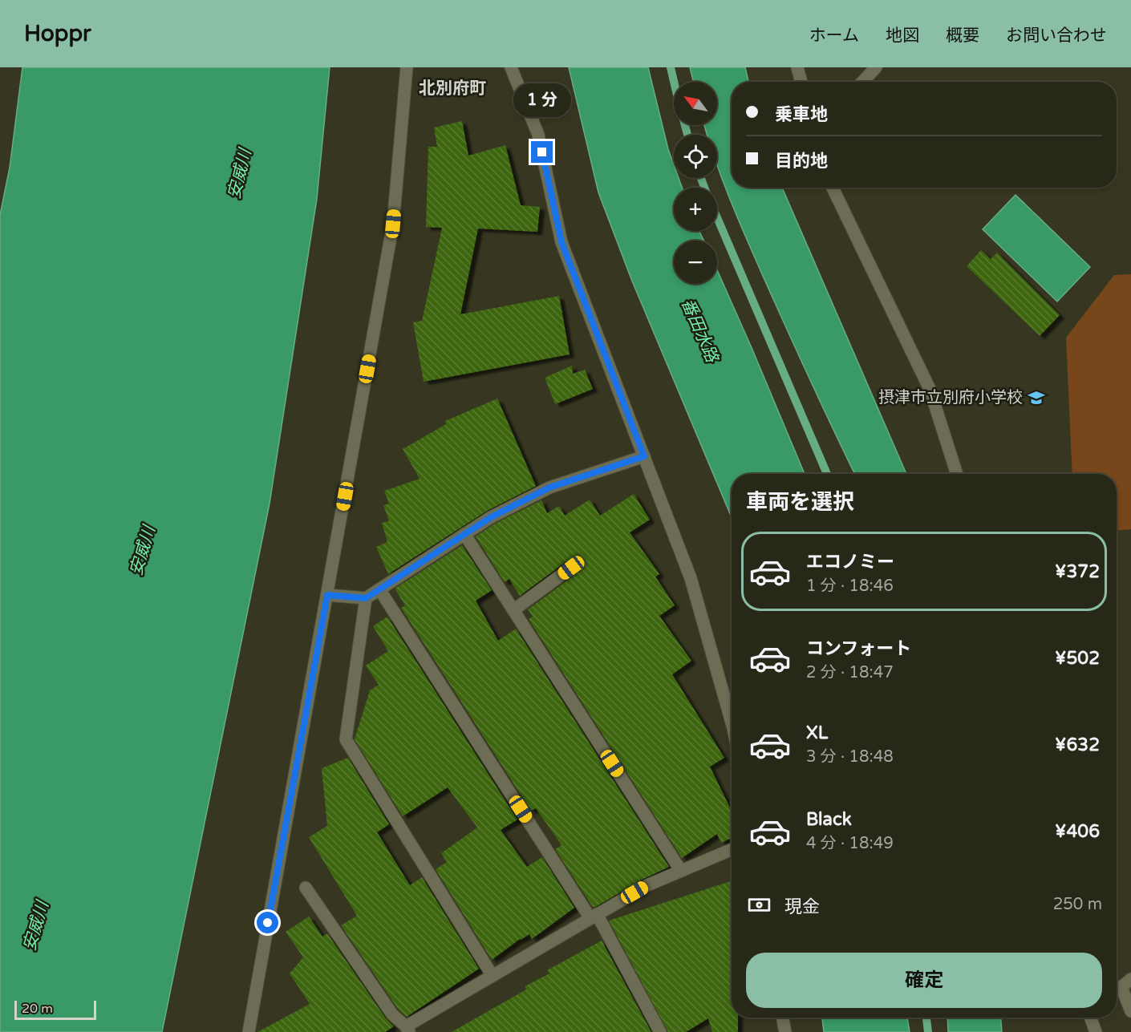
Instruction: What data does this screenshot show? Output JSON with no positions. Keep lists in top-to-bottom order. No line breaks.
{"districts":["北別府町"],"water":["安威川","番田水路"],"places":{"school or university":["摂津市立別府小学校"]},"scale_bar":"20 m","north":"top left","page":{"header":"Hoppr","nav":["ホーム","地図","概要","お問い合わせ"],"map_buttons":["+","−"],"banner":["乗車地","目的地"],"bubble":"1 分","heading":"車両を選択","list":[{"name":"エコノミー","note":"1 分 · 18:46","value":"¥372"},{"name":"コンフォート","note":"2 分 · 18:47","value":"¥502"},{"name":"XL","note":"3 分 · 18:48","value":"¥632"},{"name":"Black","note":"4 分 · 18:49","value":"¥406"}],"pay":["現金","250 m"],"buttons":"確定","scale":"20 m"}}
